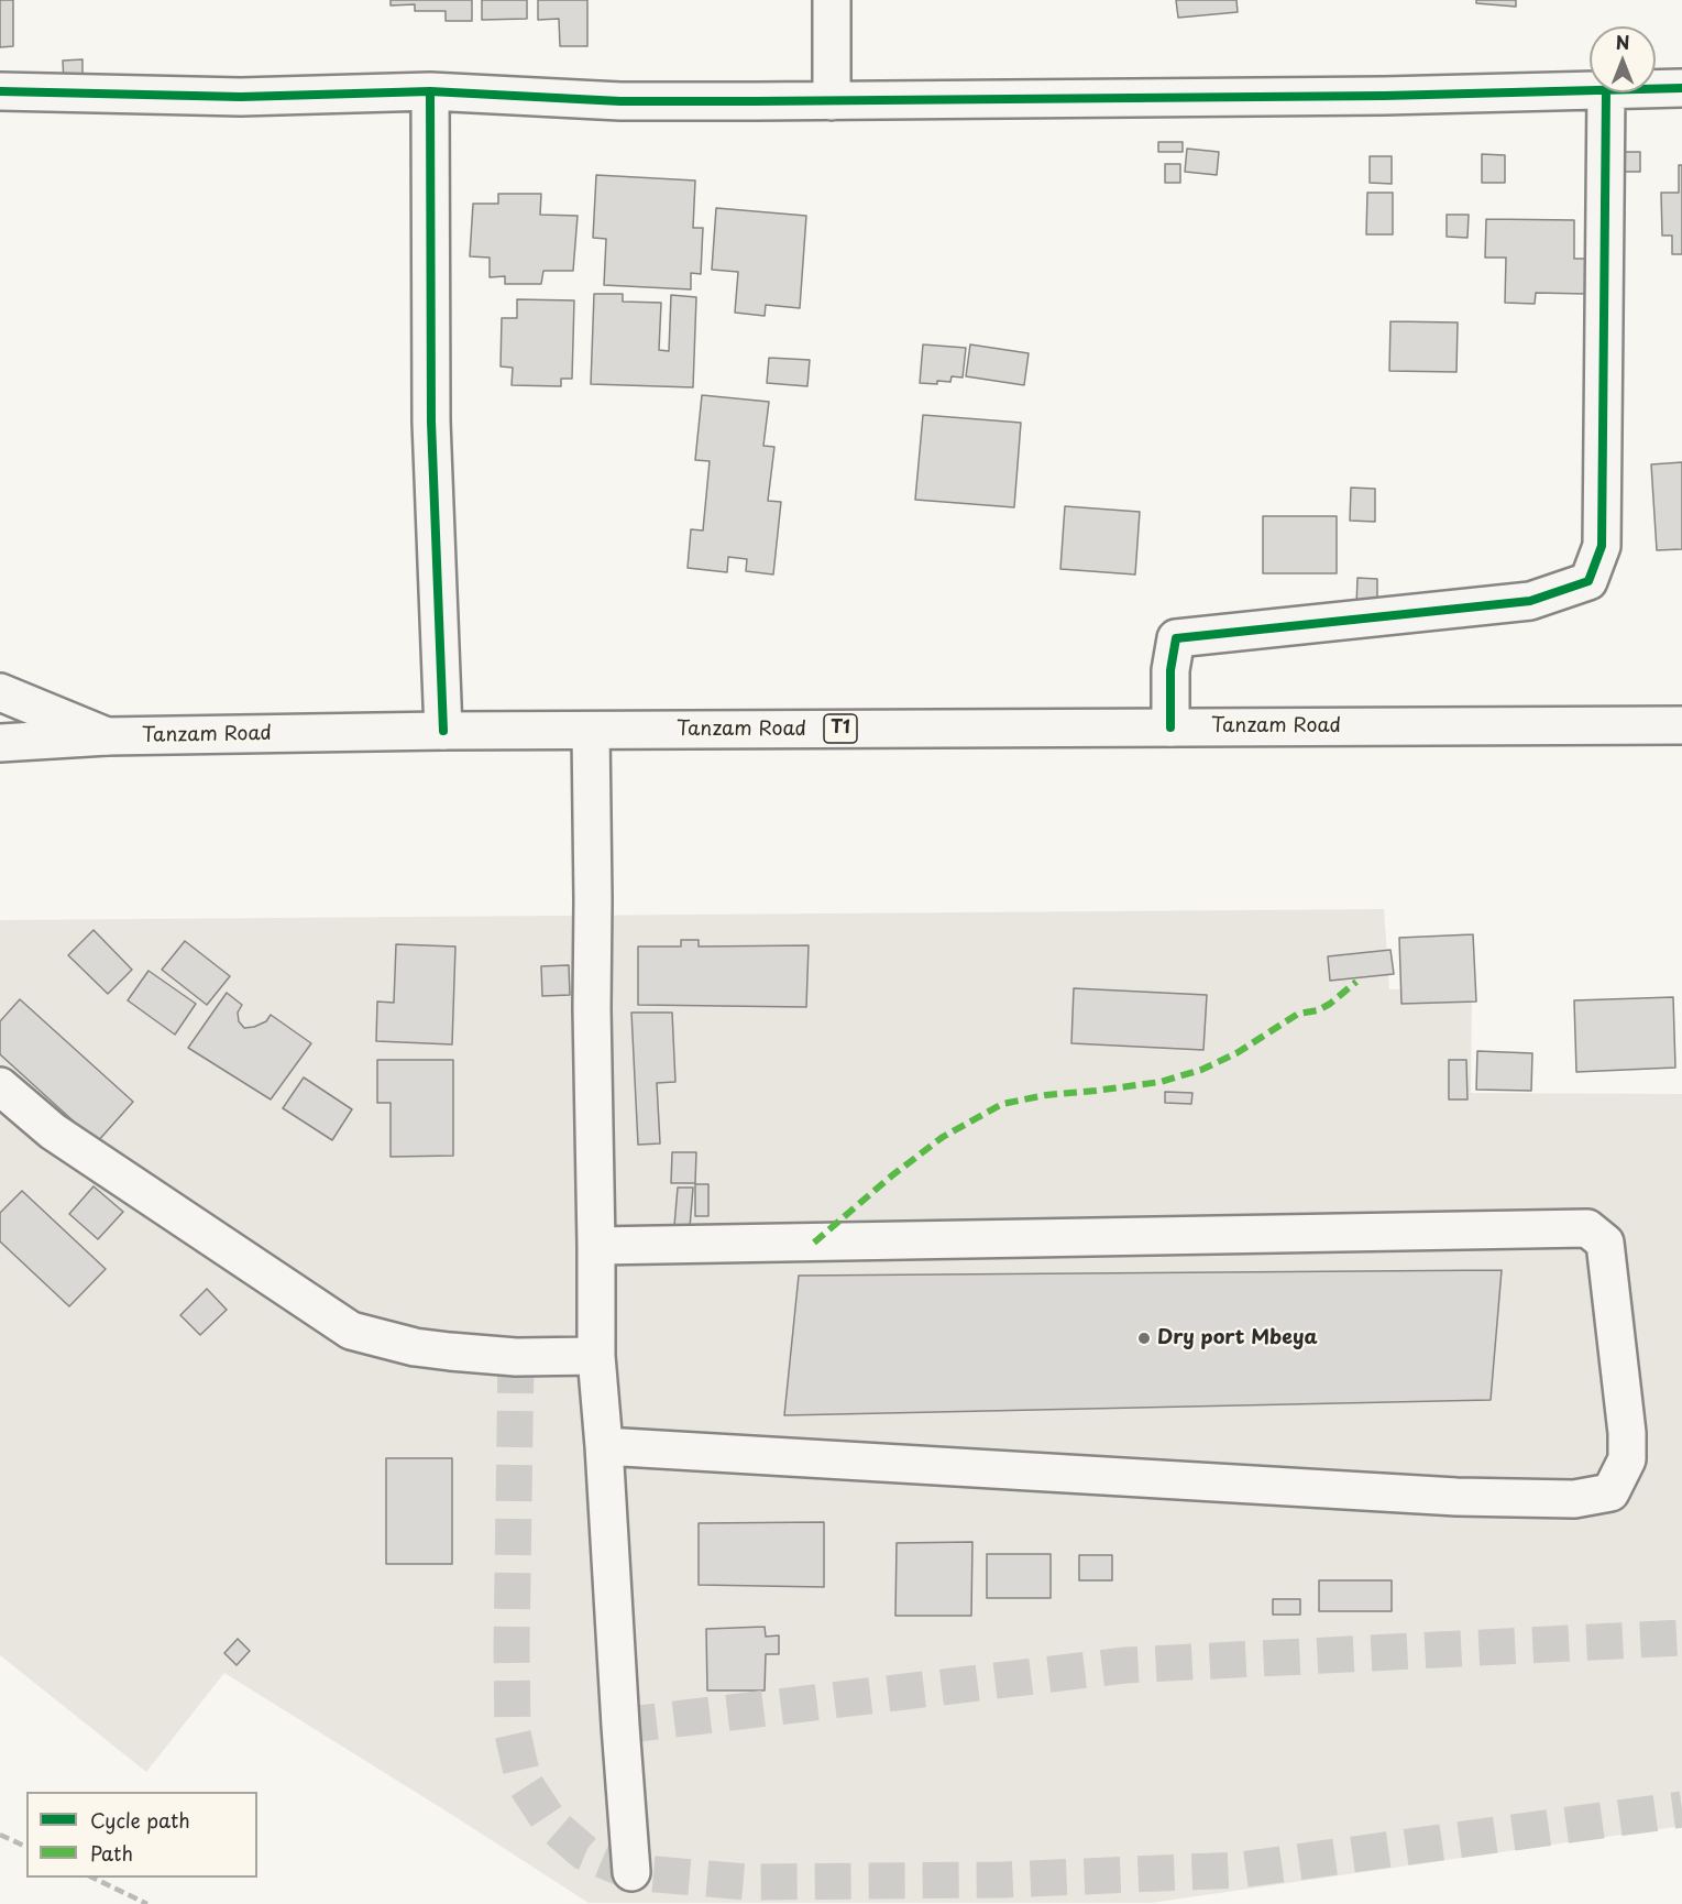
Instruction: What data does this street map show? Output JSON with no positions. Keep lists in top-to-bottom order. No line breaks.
{"streets":{"main road":["Tanzam Road","T1"]},"places":["Dry port Mbeya"],"legend":["Cycle path","Path"],"north":"top"}
